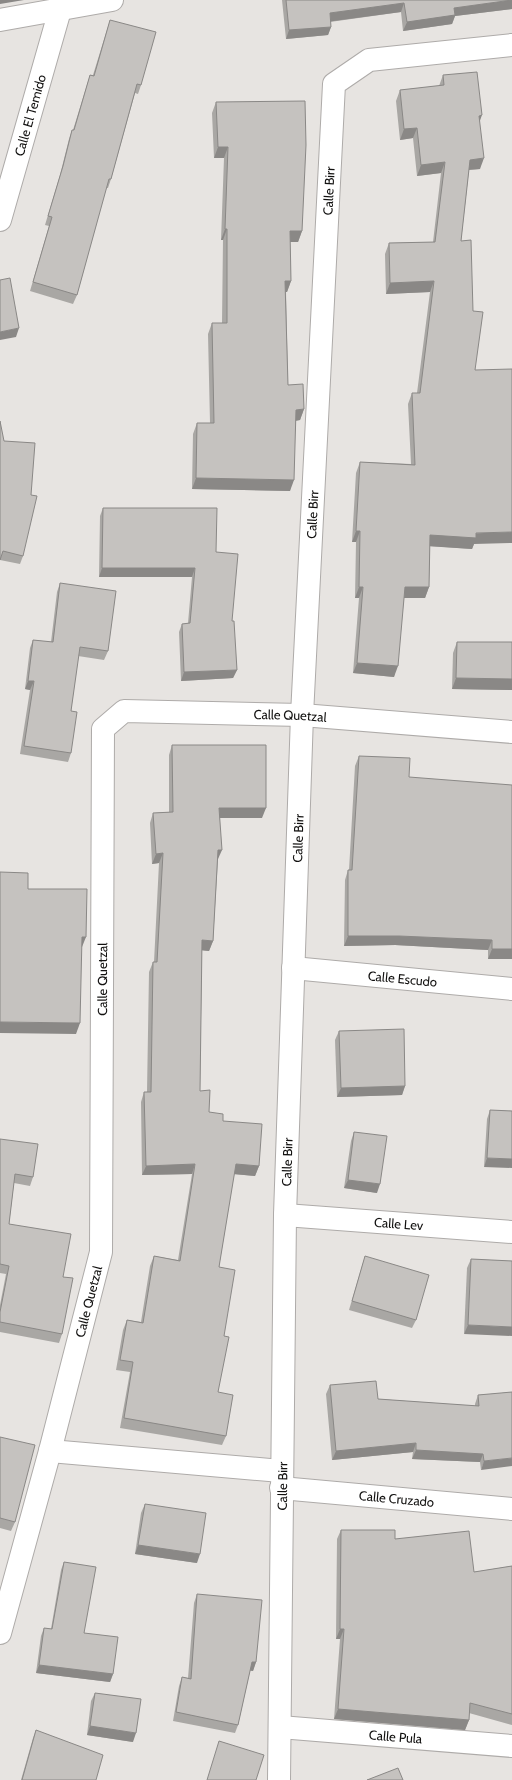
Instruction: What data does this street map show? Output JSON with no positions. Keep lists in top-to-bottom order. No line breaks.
{"streets":{"street":["Calle El Temido","Calle Birr","Calle Quetzal","Calle Escudo","Calle Lev","Calle Cruzado","Calle Pula"]},"crossings":[["Calle Birr","Calle Quetzal"],["Calle Birr","Calle Escudo"],["Calle Birr","Calle Lev"],["Calle Birr","Calle Cruzado"],["Calle Birr","Calle Pula"],["Calle Quetzal","Calle Cruzado"]]}
